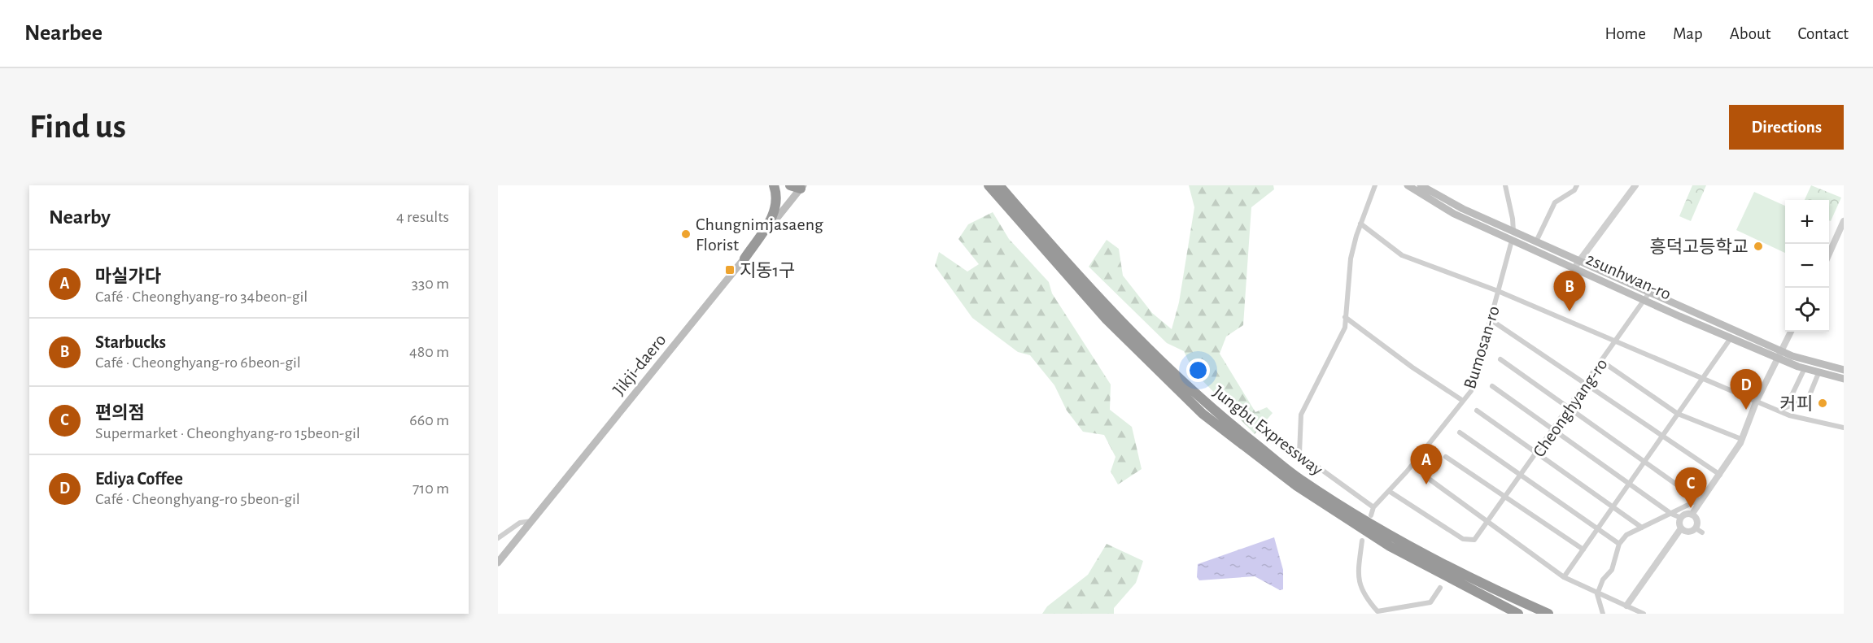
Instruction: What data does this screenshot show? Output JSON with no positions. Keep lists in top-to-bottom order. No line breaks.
{"streets":{"highway":["Jungbu Expressway"],"main road":["2sunhwan-ro","Jikji-daero"],"street":["Bumosan-ro","Cheonghyang-ro"]},"crossings":[["2sunhwan-ro","Bumosan-ro"],["2sunhwan-ro","Cheonghyang-ro"],["Bumosan-ro","Cheonghyang-ro"]],"places":{"other":["Chungnimjasaeng Florist","흥덕고등학교","커피"],"transit":["지동1구"]},"page":{"header":"Nearbee","nav":["Home","Map","About","Contact"],"buttons":"Directions","title":"Find us","heading":["Nearby","4 results"],"map_buttons":["+","−"],"list":[{"mark":"A","name":"마실가다","note":"Café · Cheonghyang-ro 34beon-gil","value":"330 m"},{"mark":"B","name":"Starbucks","note":"Café · Cheonghyang-ro 6beon-gil","value":"480 m"},{"mark":"C","name":"편의점","note":"Supermarket · Cheonghyang-ro 15beon-gil","value":"660 m"},{"mark":"D","name":"Ediya Coffee","note":"Café · Cheonghyang-ro 5beon-gil","value":"710 m"}],"pins":["B","D","A","C"]}}
